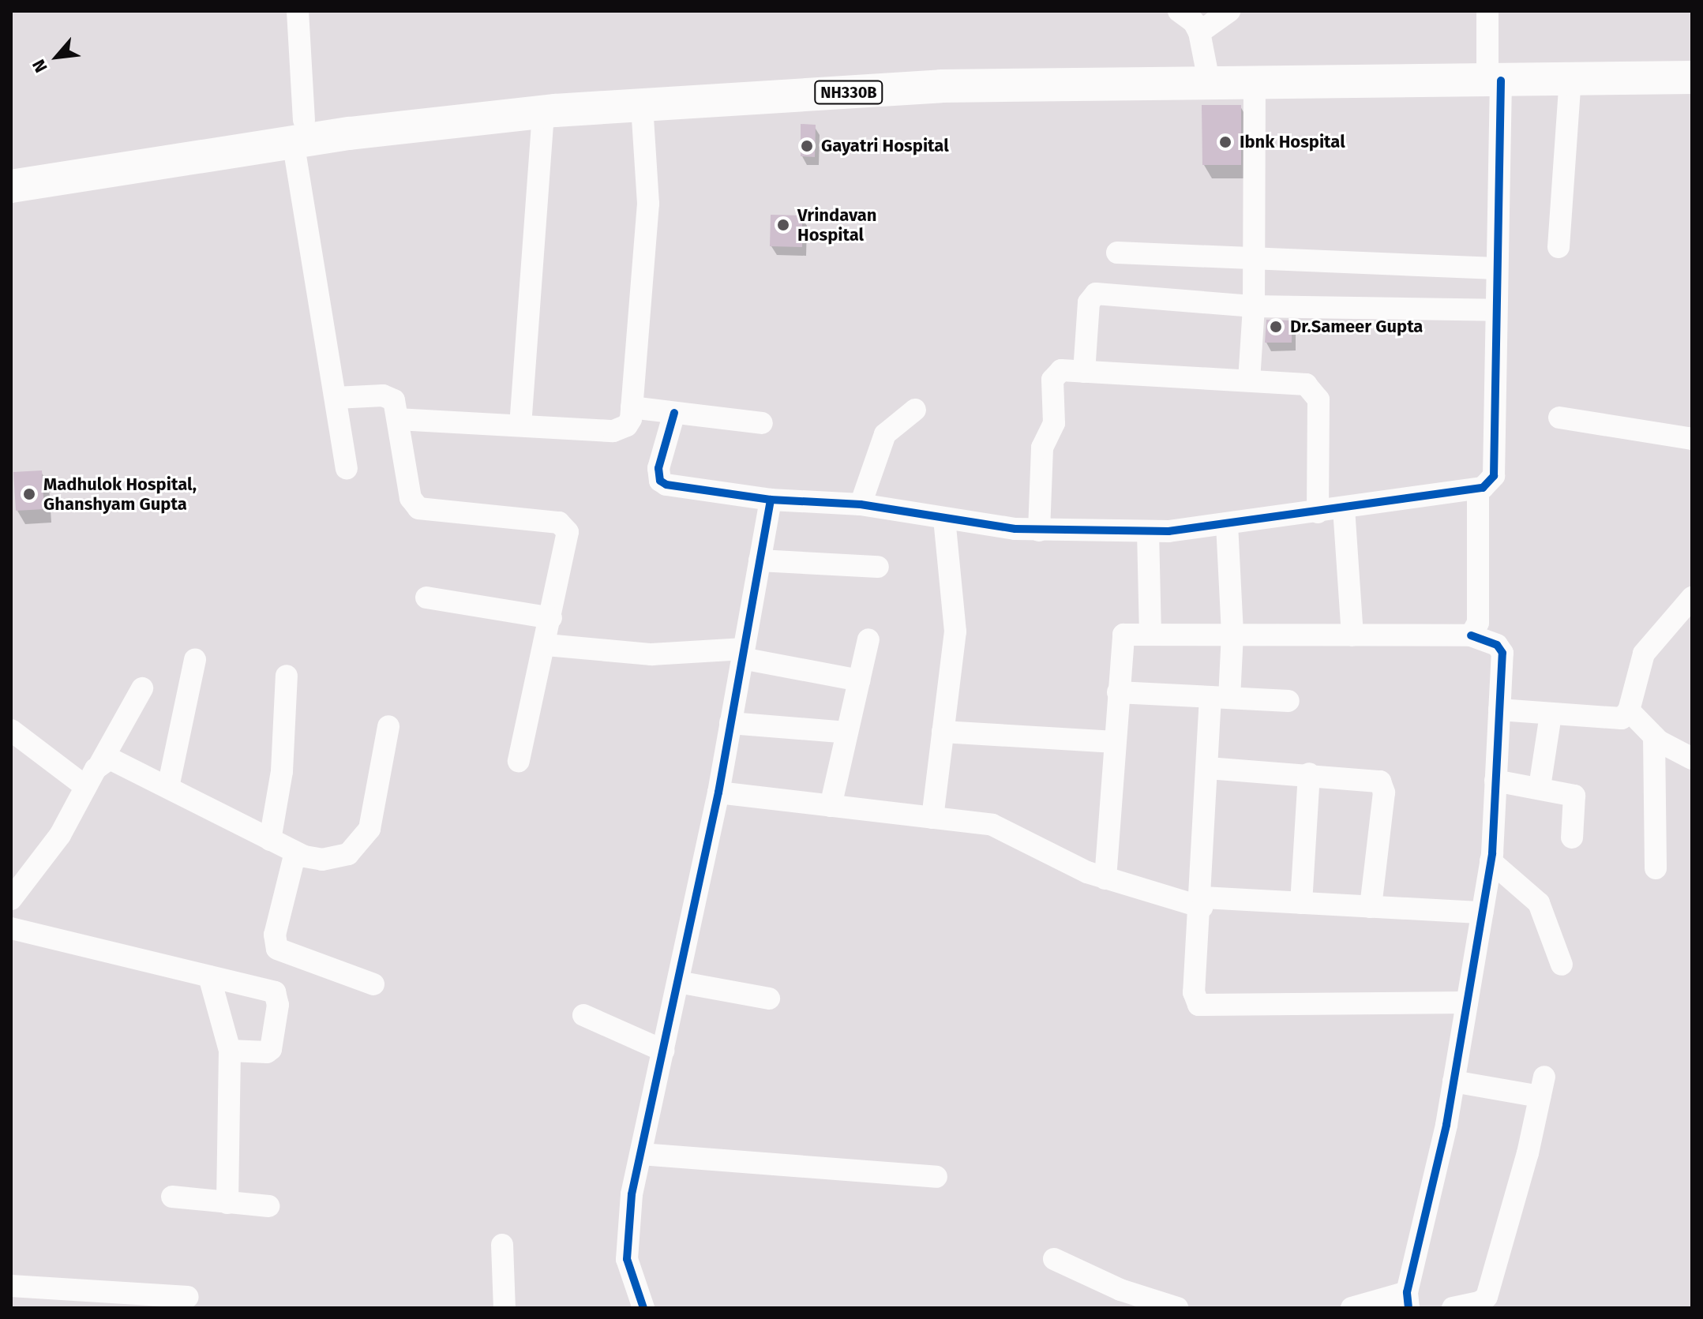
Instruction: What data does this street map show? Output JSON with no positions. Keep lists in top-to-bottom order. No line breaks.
{"streets":{"highway":["NH330B"]},"places":["Ibnk Hospital","Gayatri Hospital","Vrindavan Hospital","Dr.Sameer Gupta","Madhulok Hospital, Ghanshyam Gupta"],"north":"bottom left"}
